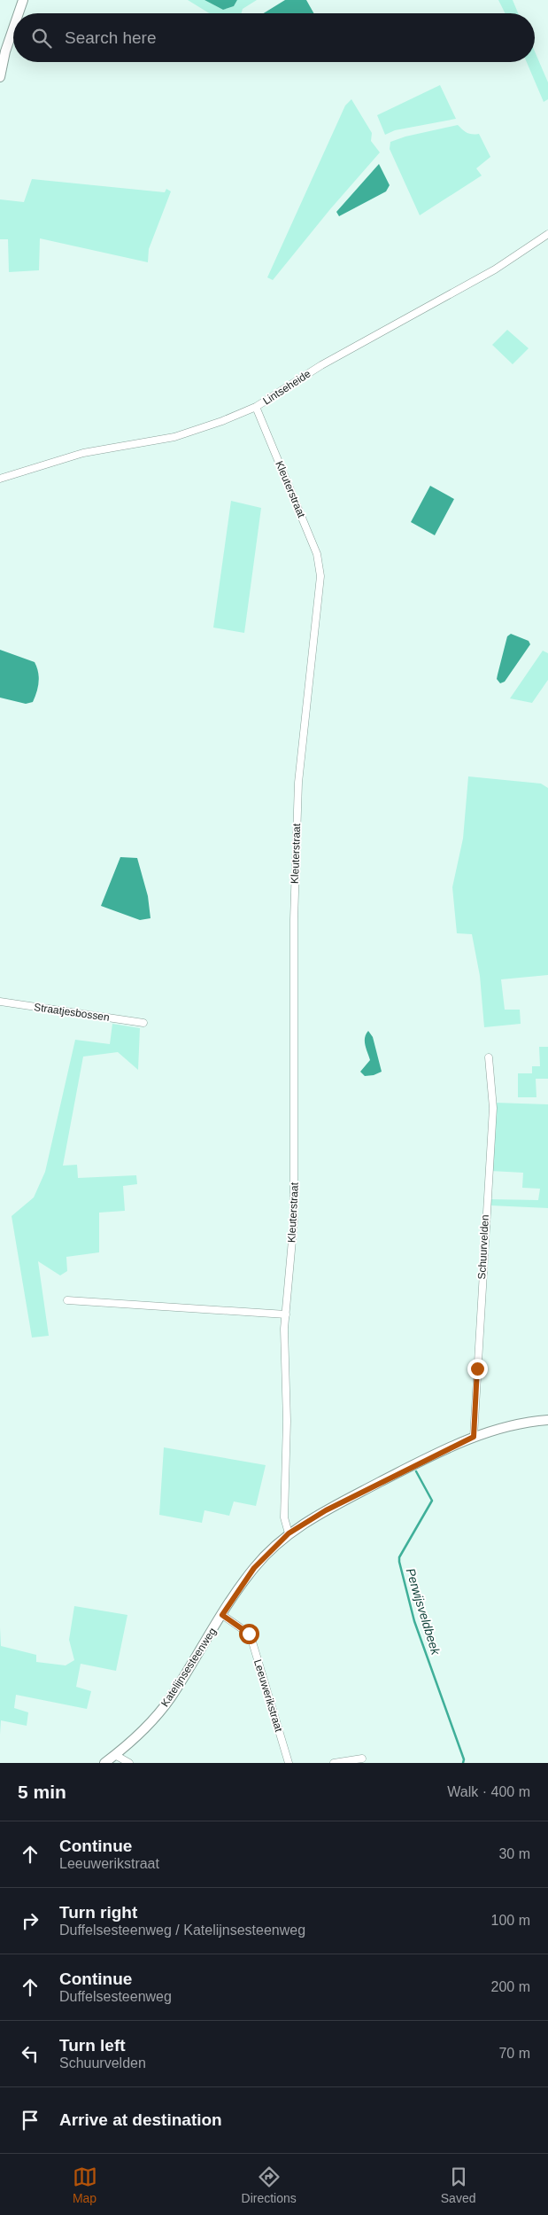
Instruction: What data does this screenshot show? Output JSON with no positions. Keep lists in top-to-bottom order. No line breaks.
{"streets":{"street":["Lintseheide","Kleuterstraat","Straatjesbossen","Schuurvelden","Katelijnsesteenweg","Leeuwerikstraat"]},"crossings":[["Lintseheide","Kleuterstraat"],["Kleuterstraat","Katelijnsesteenweg"],["Schuurvelden","Katelijnsesteenweg"],["Katelijnsesteenweg","Leeuwerikstraat"]],"water":["Perwijsveldbeek"],"page":{"search":"Search here","heading":["5 min","Walk · 400 m"],"list":[["Continue","Leeuwerikstraat","30 m"],["Turn right","Duffelsesteenweg / Katelijnsesteenweg","100 m"],["Continue","Duffelsesteenweg","200 m"],["Turn left","Schuurvelden","70 m"],"Arrive at destination"],"nav":["Map","Directions","Saved"]}}
